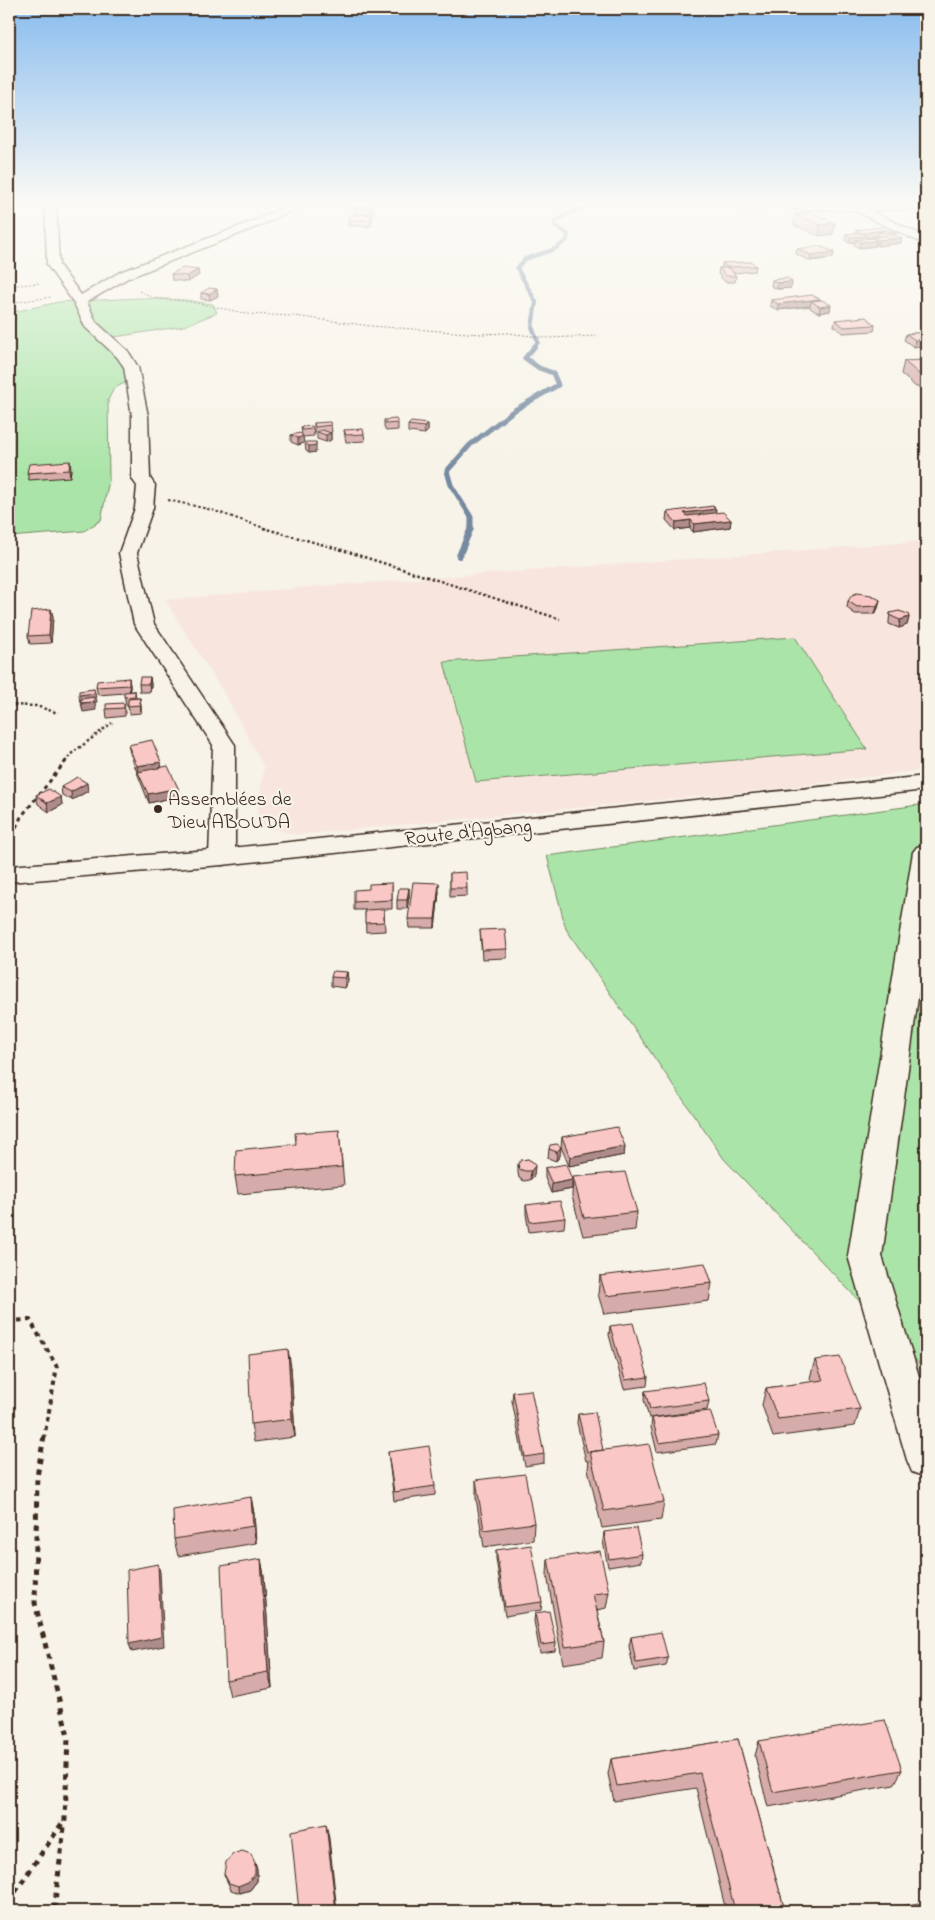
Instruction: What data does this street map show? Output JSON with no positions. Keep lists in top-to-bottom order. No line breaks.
{"streets":{"street":["Route d'Agbang"]},"places":["Assemblées de Dieu ABOUDA"]}
